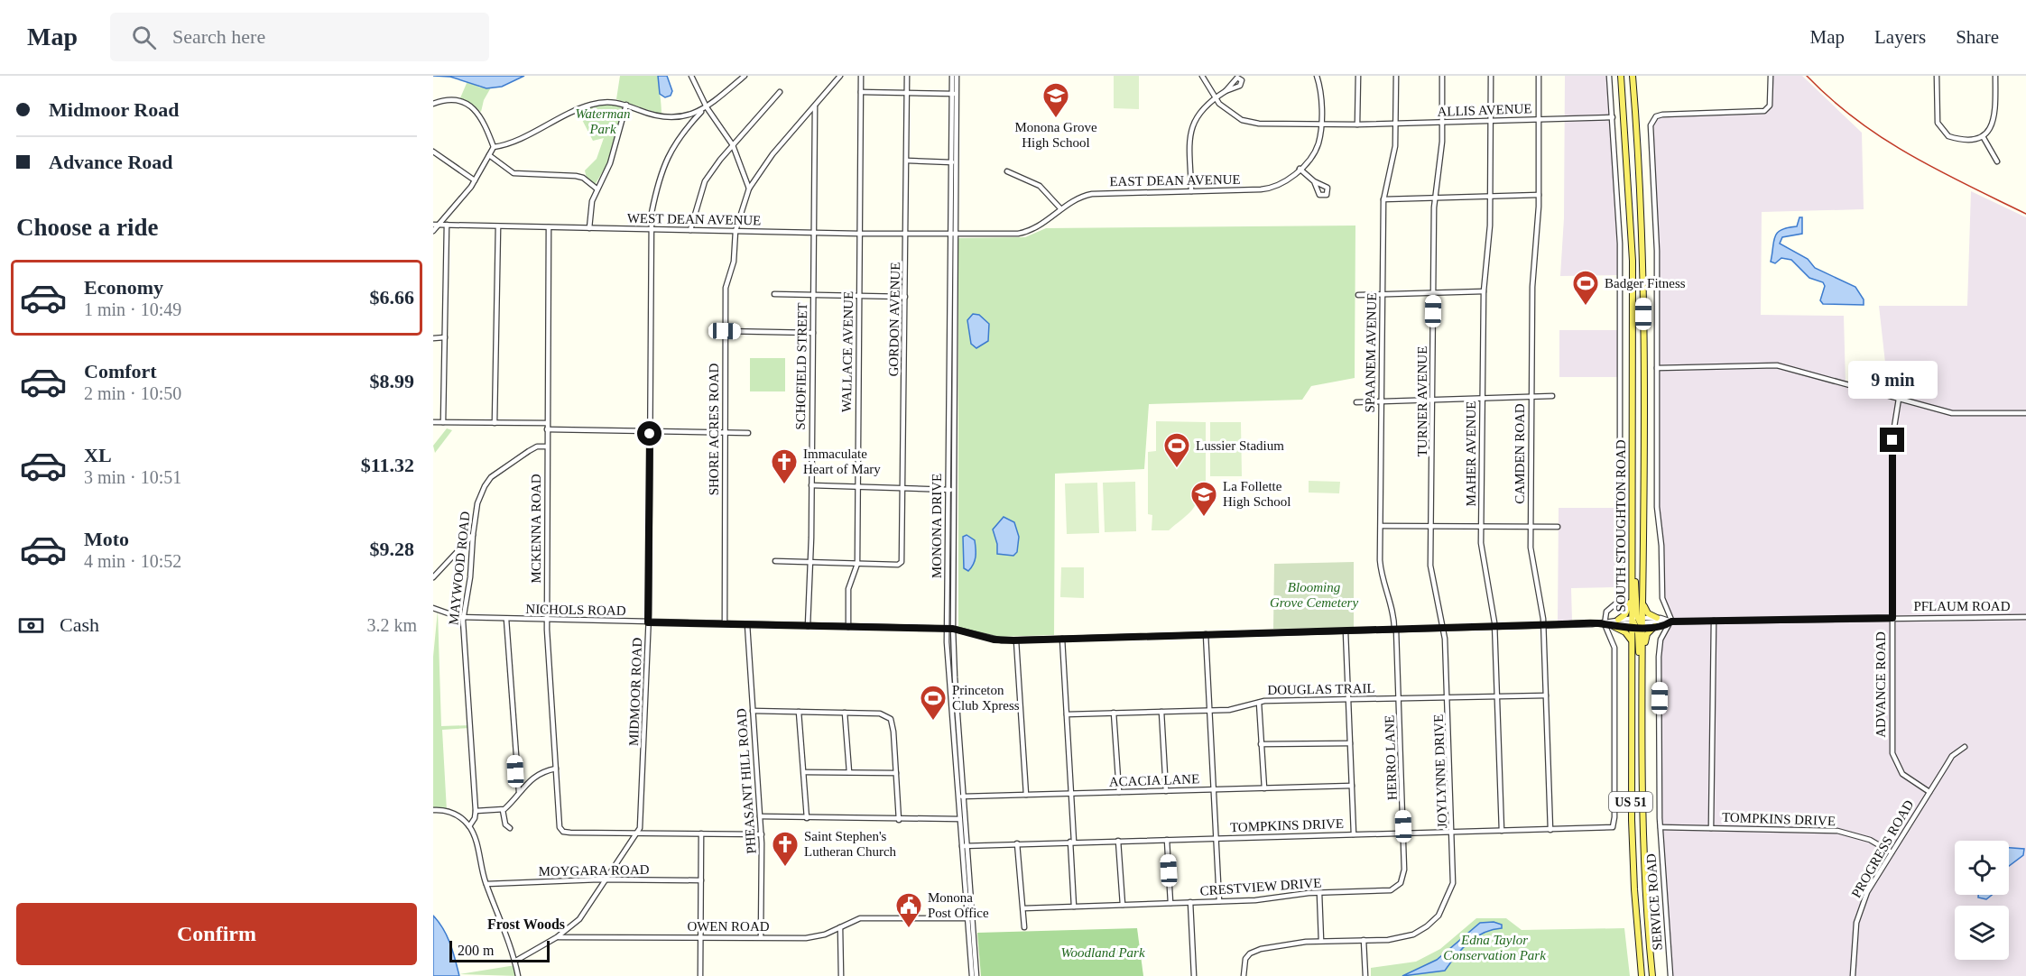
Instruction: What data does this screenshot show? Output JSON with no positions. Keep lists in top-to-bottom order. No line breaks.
{"streets":{"main road":["SOUTH STOUGHTON ROAD","US 51"],"street":["ALLIS AVENUE","EAST DEAN AVENUE","WEST DEAN AVENUE","GORDON AVENUE","WALLACE AVENUE","SPAANEM AVENUE","SCHOFIELD STREET","TURNER AVENUE","SHORE ACRES ROAD","MAHER AVENUE","CAMDEN ROAD","MONONA DRIVE","MCKENNA ROAD","MAYWOOD ROAD","PFLAUM ROAD","NICHOLS ROAD","ADVANCE ROAD","DOUGLAS TRAIL","MIDMOOR ROAD","HERRO LANE","JOYLYNNE DRIVE","ACACIA LANE","PHEASANT HILL ROAD","TOMPKINS DRIVE","PROGRESS ROAD","MOYGARA ROAD","CRESTVIEW DRIVE","SERVICE ROAD","OWEN ROAD"]},"crossings":[["ALLIS AVENUE","EAST DEAN AVENUE"],["ALLIS AVENUE","SPAANEM AVENUE"],["ALLIS AVENUE","TURNER AVENUE"],["ALLIS AVENUE","MAHER AVENUE"],["ALLIS AVENUE","CAMDEN ROAD"],["EAST DEAN AVENUE","WEST DEAN AVENUE"],["EAST DEAN AVENUE","MONONA DRIVE"],["WEST DEAN AVENUE","GORDON AVENUE"],["WEST DEAN AVENUE","WALLACE AVENUE"],["WEST DEAN AVENUE","SCHOFIELD STREET"],["WEST DEAN AVENUE","SHORE ACRES ROAD"],["WEST DEAN AVENUE","MONONA DRIVE"],["WEST DEAN AVENUE","MCKENNA ROAD"],["WEST DEAN AVENUE","MIDMOOR ROAD"],["GORDON AVENUE","WALLACE AVENUE"],["WALLACE AVENUE","NICHOLS ROAD"],["SPAANEM AVENUE","PFLAUM ROAD"],["SPAANEM AVENUE","HERRO LANE"],["SCHOFIELD STREET","SHORE ACRES ROAD"],["SCHOFIELD STREET","NICHOLS ROAD"],["TURNER AVENUE","PFLAUM ROAD"],["TURNER AVENUE","JOYLYNNE DRIVE"],["SHORE ACRES ROAD","NICHOLS ROAD"],["MAHER AVENUE","PFLAUM ROAD"],["MAHER AVENUE","DOUGLAS TRAIL"],["MAHER AVENUE","TOMPKINS DRIVE"],["CAMDEN ROAD","PFLAUM ROAD"],["CAMDEN ROAD","DOUGLAS TRAIL"],["CAMDEN ROAD","TOMPKINS DRIVE"],["MONONA DRIVE","PFLAUM ROAD"],["MONONA DRIVE","NICHOLS ROAD"],["MONONA DRIVE","ACACIA LANE"],["MONONA DRIVE","TOMPKINS DRIVE"],["MONONA DRIVE","OWEN ROAD"],["SOUTH STOUGHTON ROAD","PFLAUM ROAD"],["MCKENNA ROAD","MAYWOOD ROAD"],["MCKENNA ROAD","NICHOLS ROAD"],["MCKENNA ROAD","MIDMOOR ROAD"],["MAYWOOD ROAD","NICHOLS ROAD"],["PFLAUM ROAD","NICHOLS ROAD"],["PFLAUM ROAD","ADVANCE ROAD"],["PFLAUM ROAD","HERRO LANE"],["PFLAUM ROAD","JOYLYNNE DRIVE"],["PFLAUM ROAD","TOMPKINS DRIVE"],["PFLAUM ROAD","SERVICE ROAD"],["NICHOLS ROAD","MIDMOOR ROAD"],["NICHOLS ROAD","PHEASANT HILL ROAD"],["ADVANCE ROAD","PROGRESS ROAD"],["DOUGLAS TRAIL","HERRO LANE"],["DOUGLAS TRAIL","JOYLYNNE DRIVE"],["HERRO LANE","TOMPKINS DRIVE"],["HERRO LANE","CRESTVIEW DRIVE"],["JOYLYNNE DRIVE","TOMPKINS DRIVE"],["PHEASANT HILL ROAD","OWEN ROAD"],["TOMPKINS DRIVE","PROGRESS ROAD"],["TOMPKINS DRIVE","SERVICE ROAD"]],"districts":["Frost Woods"],"parks":["Waterman Park","Blooming Grove Cemetery","Edna Taylor Conservation Park","Woodland Park"],"places":{"school or university":["Monona Grove High School","La Follette High School"],"sports":["Badger Fitness","Lussier Stadium","Princeton Club Xpress"],"church":["Immaculate Heart of Mary","Saint Stephen's Lutheran Church"],"public building":["Monona Post Office"]},"scale_bar":"200 m","page":{"header":"Map","search":"Search here","nav":["Map","Layers","Share"],"banner":["Midmoor Road","Advance Road"],"heading":"Choose a ride","list":[{"name":"Economy","note":"1 min · 10:49","value":"$6.66"},{"name":"Comfort","note":"2 min · 10:50","value":"$8.99"},{"name":"XL","note":"3 min · 10:51","value":"$11.32"},{"name":"Moto","note":"4 min · 10:52","value":"$9.28"}],"bubble":"9 min","pay":["Cash","3.2 km"],"buttons":"Confirm","scale":"200 m"}}
